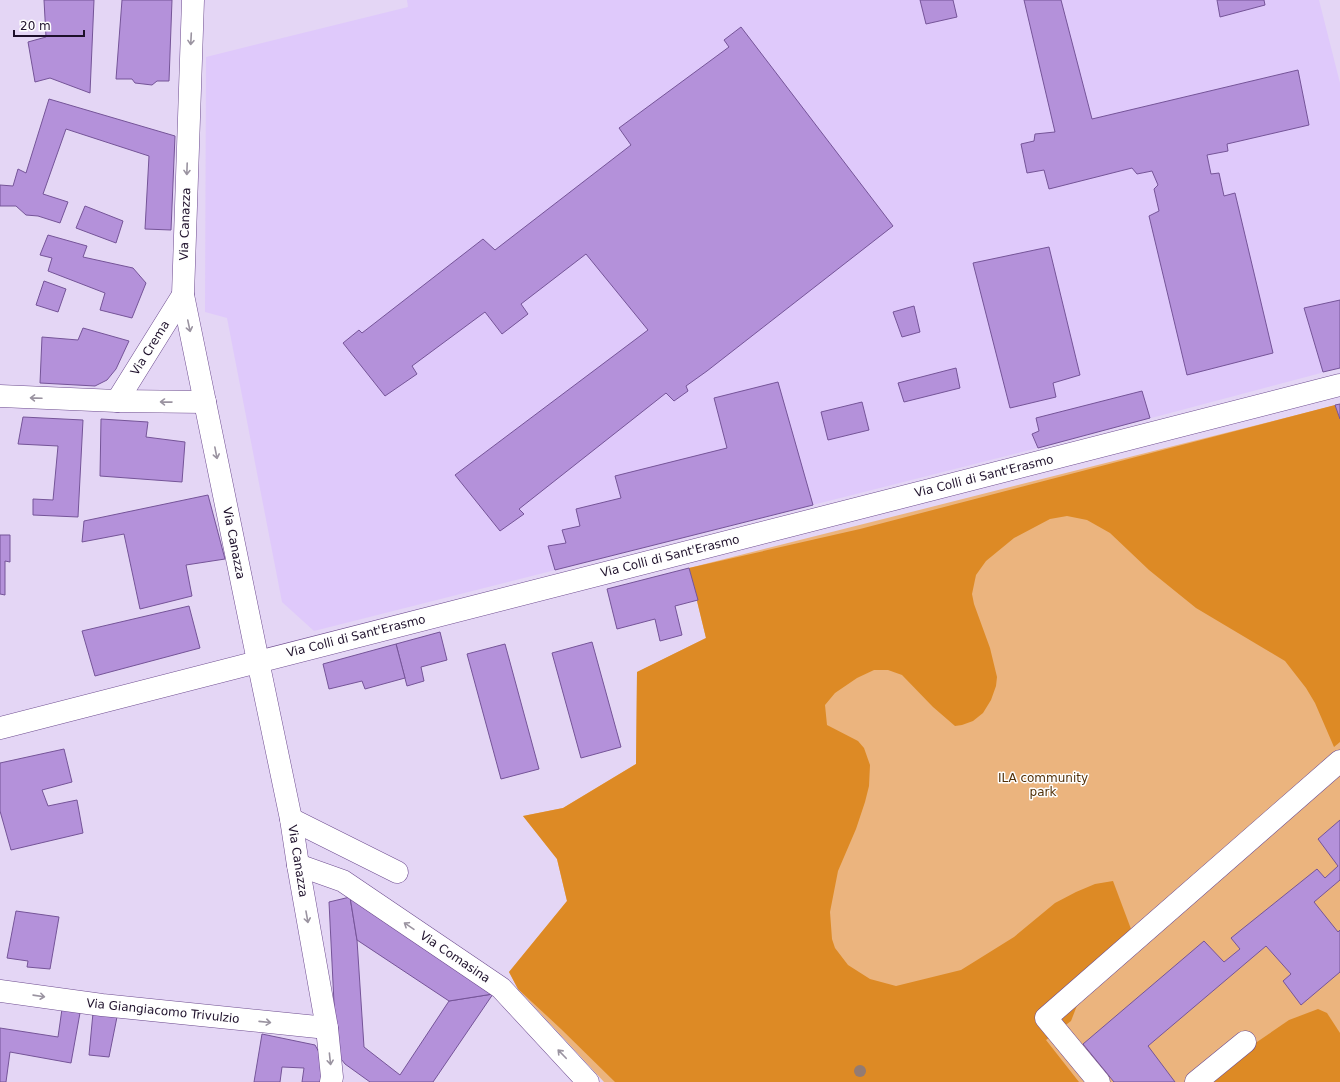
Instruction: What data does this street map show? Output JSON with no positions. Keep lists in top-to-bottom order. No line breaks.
{"streets":{"street":["Via Canazza","Via Crema","Via Colli di Sant'Erasmo","Via Comasina","Via Giangiacomo Trivulzio"]},"crossings":[["Via Canazza","Via Crema"],["Via Canazza","Via Colli di Sant'Erasmo"],["Via Canazza","Via Comasina"],["Via Canazza","Via Giangiacomo Trivulzio"]],"one_way":["Via Canazza","Via Comasina","Via Giangiacomo Trivulzio"],"parks":["ILA community park"],"scale_bar":"20 m"}
